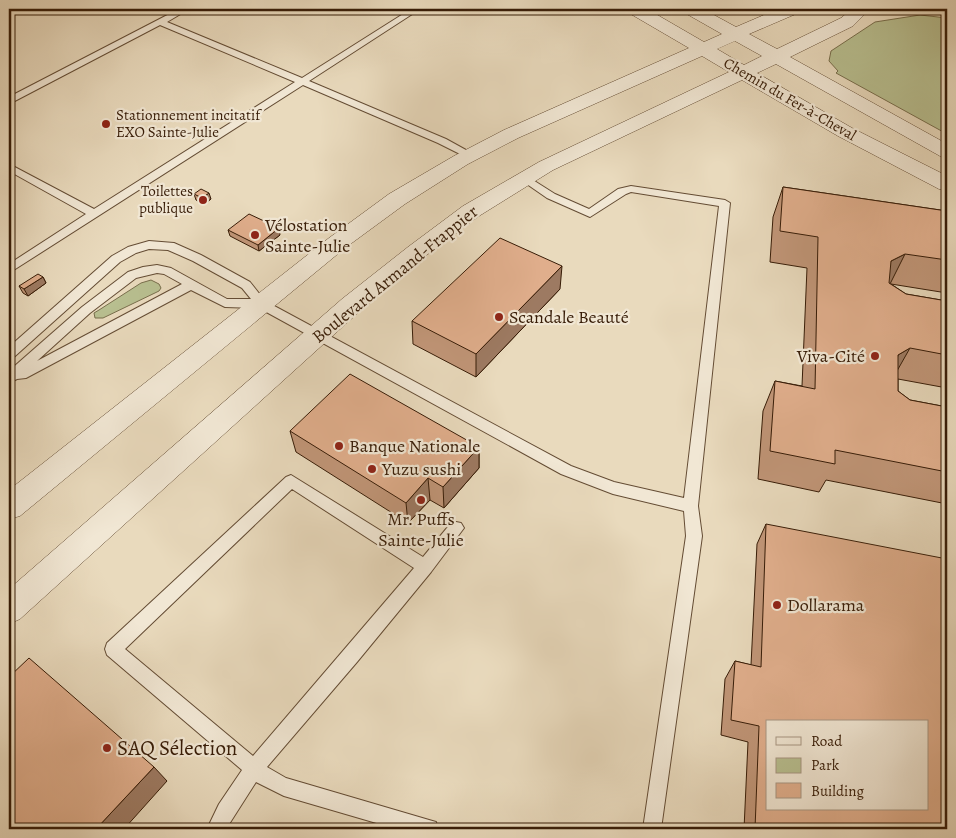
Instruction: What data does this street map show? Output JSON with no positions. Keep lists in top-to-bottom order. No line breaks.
{"streets":{"street":["Chemin du Fer-à-Cheval","Boulevard Armand-Frappier"]},"crossings":[["Chemin du Fer-à-Cheval","Boulevard Armand-Frappier"]],"places":["Stationnement incitatif EXO Sainte-Julie","Toilettes publique","Vélostation Sainte-Julie","Scandale Beauté","Viva-Cité","Banque Nationale","Yuzu sushi","Mr. Puffs Sainte-Julie","Dollarama","SAQ Sélection"],"legend":["Road","Park","Building"]}
